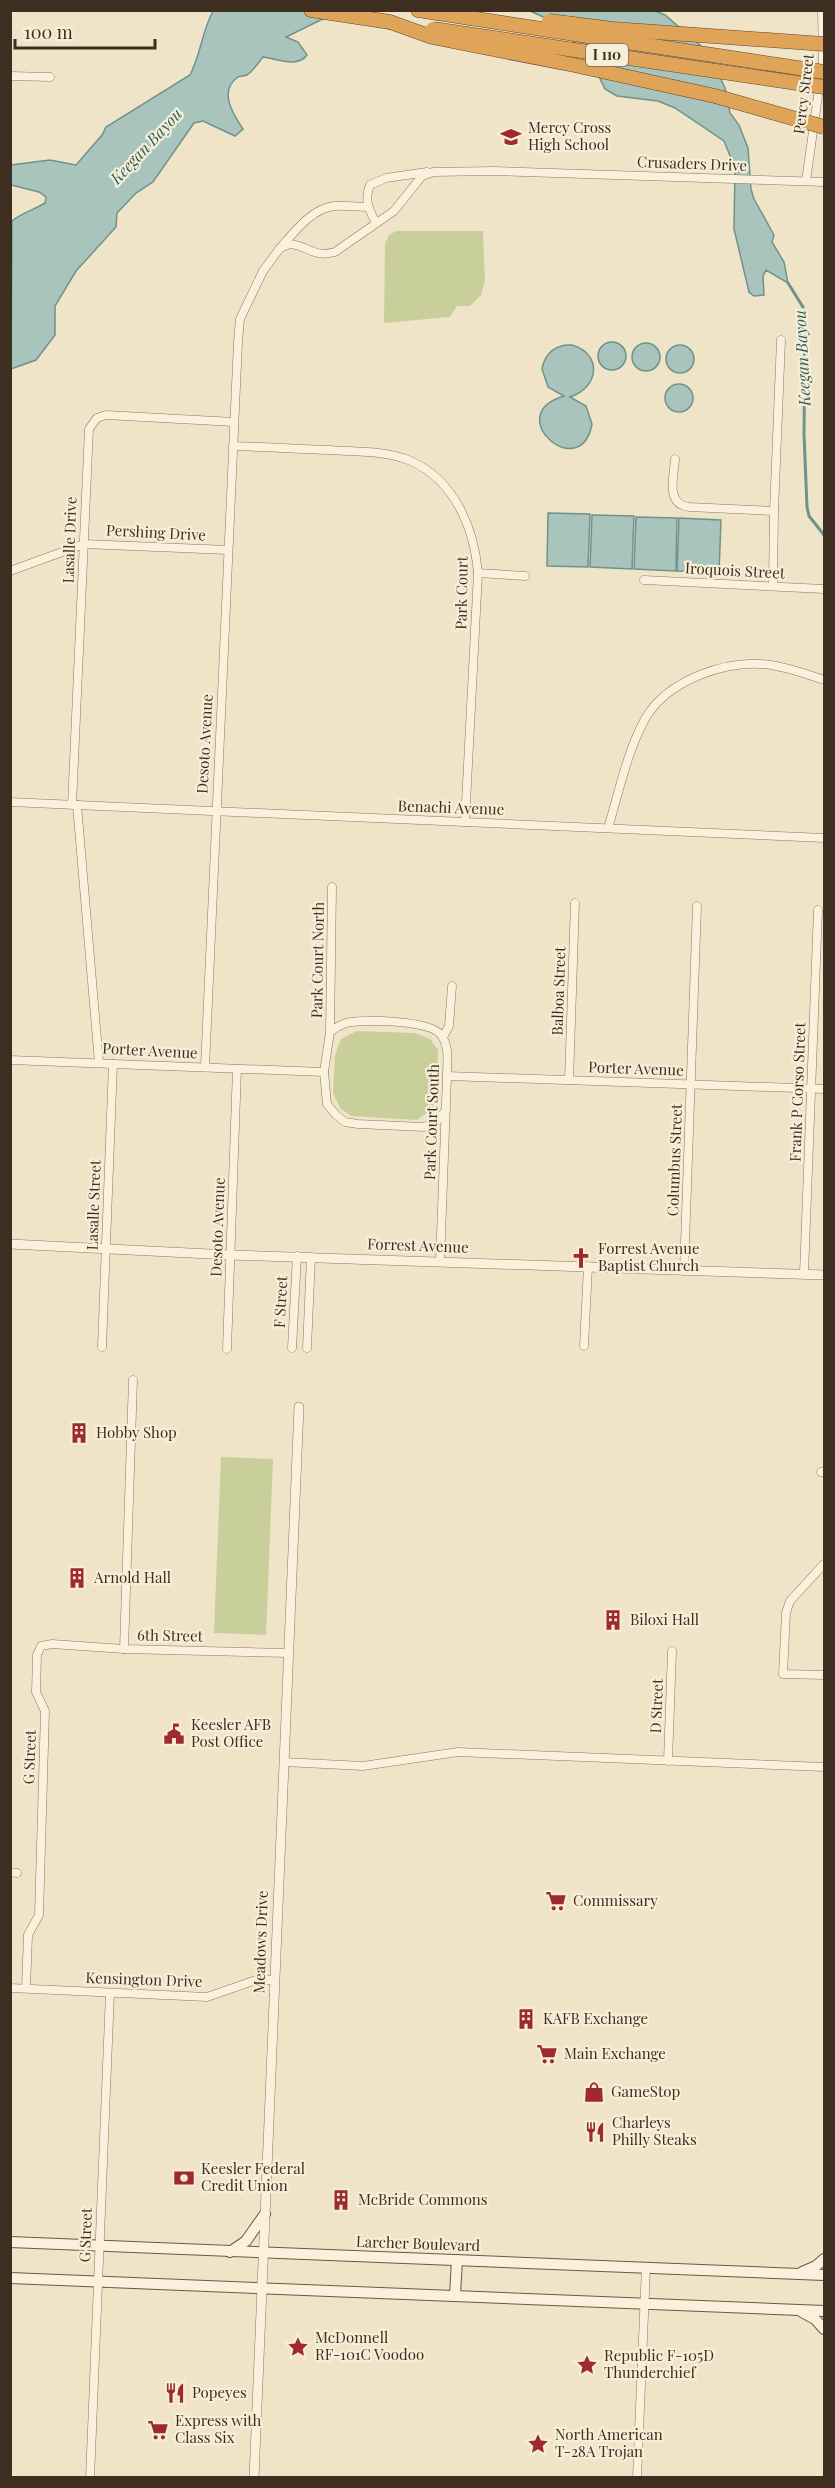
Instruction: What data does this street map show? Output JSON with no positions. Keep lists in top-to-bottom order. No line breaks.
{"streets":{"highway":["I 110"],"main road":["Larcher Boulevard"],"street":["Percy Street","Crusaders Drive","Pershing Drive","Lasalle Drive","Iroquois Street","Park Court","Desoto Avenue","Benachi Avenue","Park Court North","Balboa Street","Porter Avenue","Frank P Corso Street","Park Court South","Columbus Street","Lasalle Street","Forrest Avenue","F Street","6th Street","D Street","G Street","Meadows Drive","Kensington Drive"]},"crossings":[["Percy Street","Crusaders Drive"],["Pershing Drive","Lasalle Drive"],["Pershing Drive","Desoto Avenue"],["Lasalle Drive","Desoto Avenue"],["Lasalle Drive","Benachi Avenue"],["Park Court","Desoto Avenue"],["Park Court","Benachi Avenue"],["Desoto Avenue","Benachi Avenue"],["Desoto Avenue","Porter Avenue"],["Desoto Avenue","Forrest Avenue"],["Park Court North","Porter Avenue"],["Park Court North","Park Court South"],["Balboa Street","Porter Avenue"],["Porter Avenue","Frank P Corso Street"],["Porter Avenue","Park Court South"],["Porter Avenue","Columbus Street"],["Porter Avenue","Lasalle Street"],["Frank P Corso Street","Forrest Avenue"],["Park Court South","Forrest Avenue"],["Columbus Street","Forrest Avenue"],["Lasalle Street","Forrest Avenue"],["Forrest Avenue","F Street"],["6th Street","G Street"],["6th Street","Meadows Drive"],["G Street","Kensington Drive"],["G Street","Larcher Boulevard"],["Meadows Drive","Kensington Drive"],["Meadows Drive","Larcher Boulevard"]],"water":["Keegan Bayou"],"places":{"school or university":["Mercy Cross High School"],"church":["Forrest Avenue Baptist Church"],"building":["Hobby Shop","Arnold Hall","Biloxi Hall","KAFB Exchange","McBride Commons"],"public building":["Keesler AFB Post Office"],"supermarket":["Commissary","Main Exchange","Express with Class Six"],"shop":["GameStop"],"restaurant":["Charleys Philly Steaks","Popeyes"],"bank":["Keesler Federal Credit Union"],"place":["McDonnell RF-101C Voodoo","Republic F-105D Thunderchief","North American T-28A Trojan"]},"scale_bar":"100 m"}
